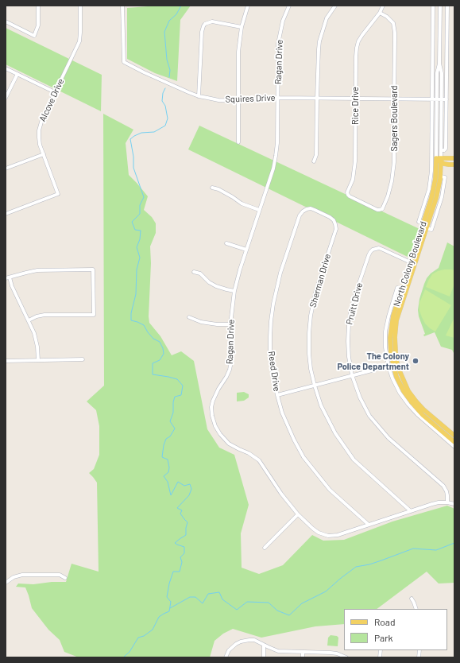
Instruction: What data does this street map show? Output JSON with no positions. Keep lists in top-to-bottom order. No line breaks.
{"streets":{"main road":["North Colony Boulevard"],"street":["Ragan Drive","Squires Drive","Alcove Drive","Rice Drive","Sagers Boulevard","Sherman Drive","Pruitt Drive","Reed Drive"]},"crossings":[["Ragan Drive","Squires Drive"],["Ragan Drive","Sherman Drive"],["Ragan Drive","Pruitt Drive"],["Ragan Drive","Reed Drive"],["Squires Drive","Rice Drive"],["Squires Drive","Sagers Boulevard"],["Squires Drive","North Colony Boulevard"],["Rice Drive","Sagers Boulevard"],["North Colony Boulevard","Pruitt Drive"],["Sherman Drive","Reed Drive"]],"places":["The Colony Police Department"],"legend":["Road","Park"]}
